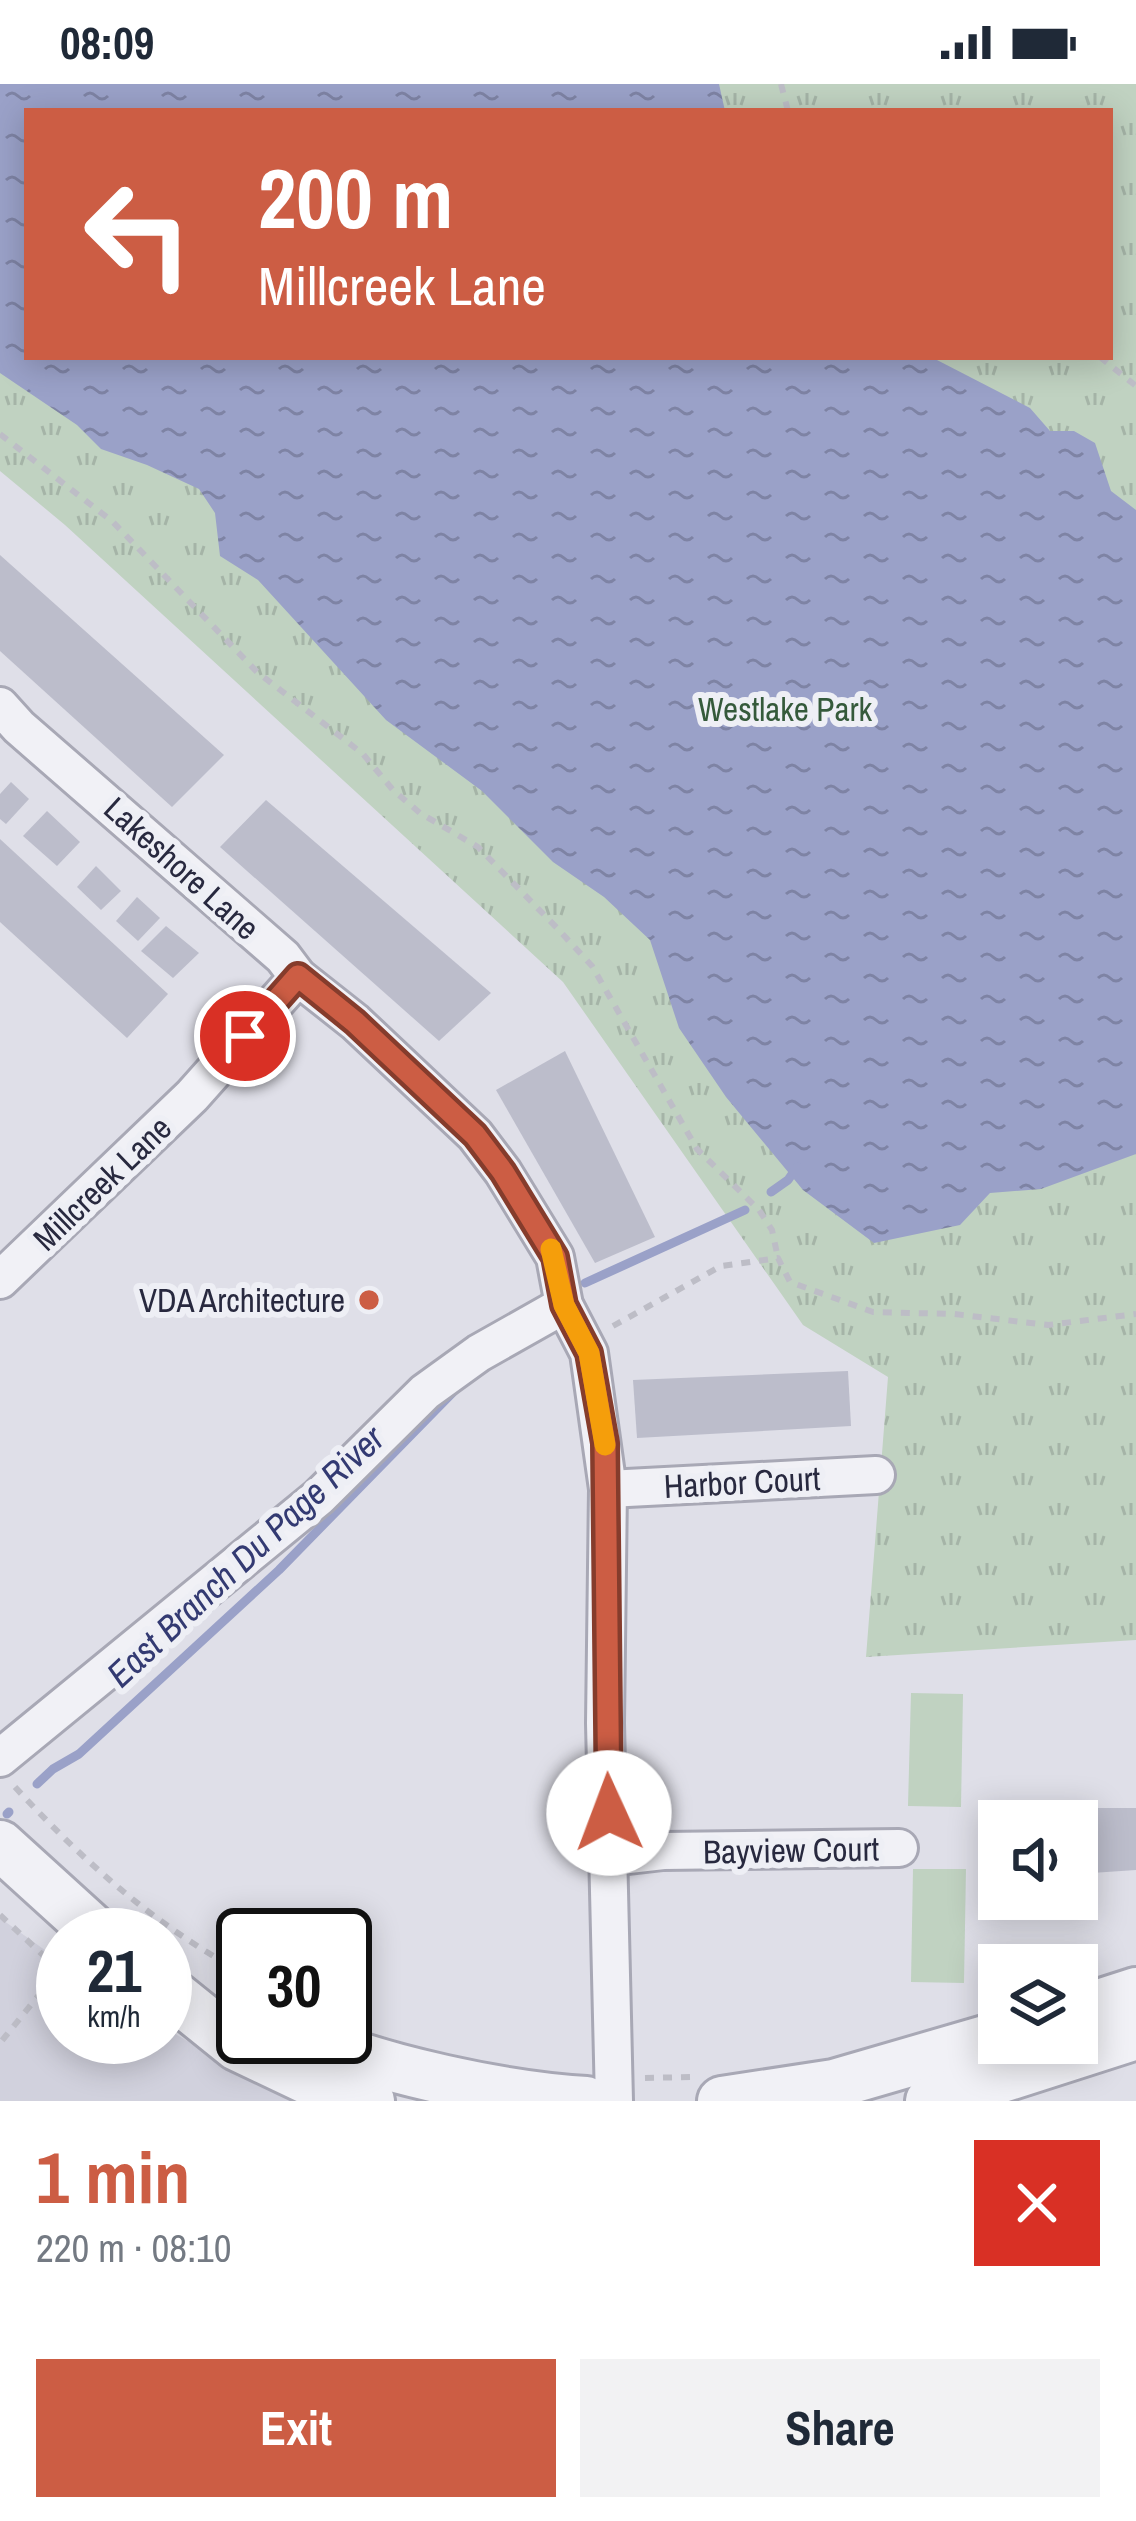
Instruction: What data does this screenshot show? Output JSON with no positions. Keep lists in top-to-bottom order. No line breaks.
{"streets":{"street":["Lakeshore Lane","Millcreek Lane","Harbor Court","Bayview Court"]},"crossings":[["Lakeshore Lane","Millcreek Lane"],["Lakeshore Lane","Harbor Court"],["Lakeshore Lane","Bayview Court"]],"water":["East Branch Du Page River"],"parks":["Westlake Park"],"places":["VDA Architecture"],"page":{"status":"08:09","turn":["200 m","Millcreek Lane"],"speed":"21 km/h","limit":"30","heading":["1 min","220 m · 08:10"],"buttons":["Exit","Share"]}}
